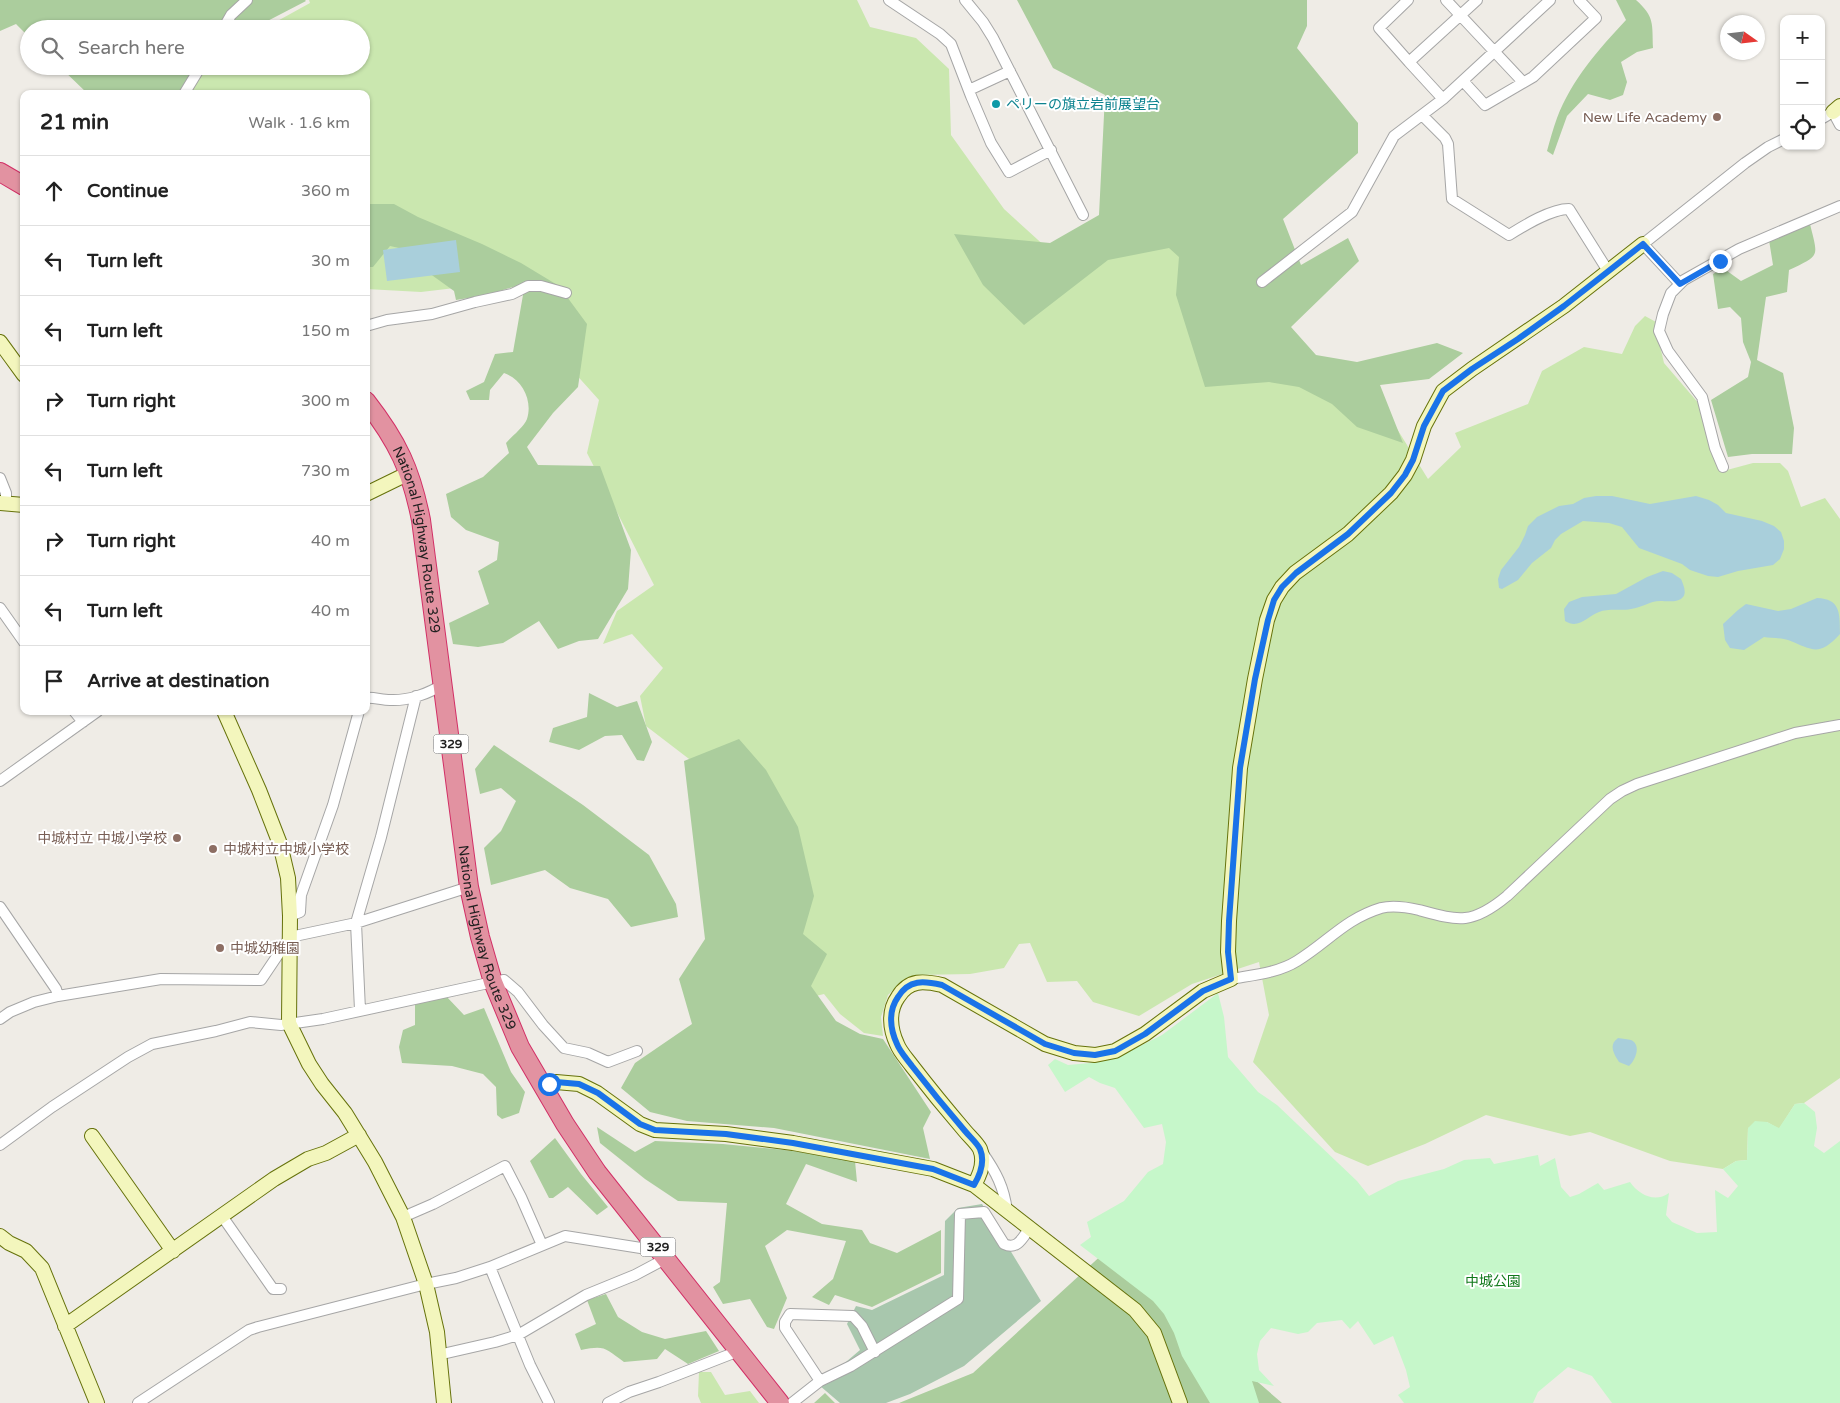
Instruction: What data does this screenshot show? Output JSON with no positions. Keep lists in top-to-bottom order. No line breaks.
{"streets":{"highway":["National Highway Route 329","329"]},"parks":["中城公園"],"places":["ペリーの旗立岩前展望台","New Life Academy","中城村立 中城小学校","中城村立中城小学校","中城幼稚園"],"north":"right","page":{"map_buttons":["+","−"],"search":"Search here","heading":["21 min","Walk · 1.6 km"],"list":[["Continue","360 m"],["Turn left","30 m"],["Turn left","150 m"],["Turn right","300 m"],["Turn left","730 m"],["Turn right","40 m"],["Turn left","40 m"],"Arrive at destination"]}}
